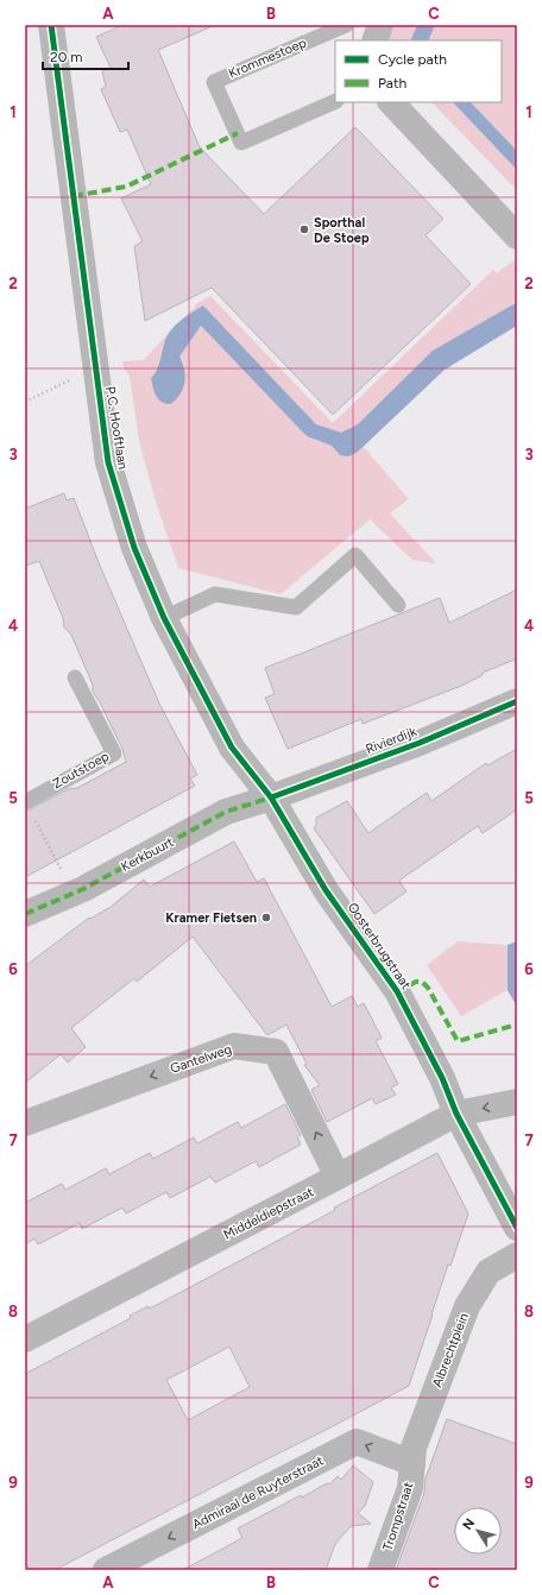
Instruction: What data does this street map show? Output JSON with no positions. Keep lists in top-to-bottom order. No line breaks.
{"streets":{"street":["P.C. Hooftlaan","Rivierdijk","Kerkbuurt","Oosterbrugstraat","Gantelweg","Middeldiepstraat","Albrechtplein","Admiraal de Ruyterstraat","Trompstraat"],"lane":["Krommestoep","Zoutstoep"]},"crossings":[["P.C. Hooftlaan","Rivierdijk"],["P.C. Hooftlaan","Kerkbuurt"],["P.C. Hooftlaan","Oosterbrugstraat"],["Rivierdijk","Kerkbuurt"],["Rivierdijk","Oosterbrugstraat"],["Kerkbuurt","Oosterbrugstraat"],["Oosterbrugstraat","Middeldiepstraat"],["Gantelweg","Middeldiepstraat"],["Albrechtplein","Admiraal de Ruyterstraat"],["Albrechtplein","Trompstraat"],["Admiraal de Ruyterstraat","Trompstraat"]],"one_way":["Admiraal de Ruyterstraat"],"places":["Sporthal De Stoep","Kramer Fietsen"],"legend":["Cycle path","Path"],"scale_bar":"20 m","north":"top left","grid":{"columns":["A","B","C"],"rows":["1","2","3","4","5","6","7","8","9"]}}
